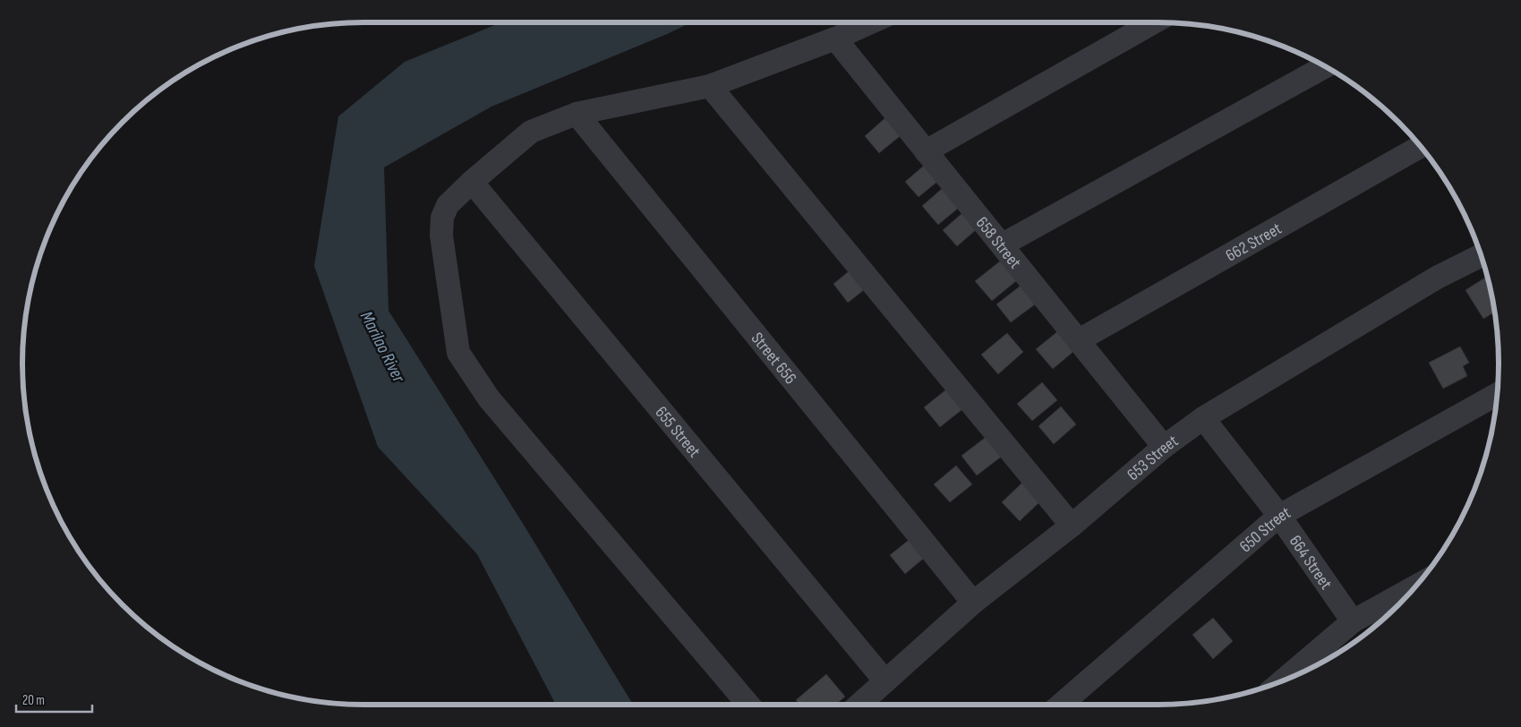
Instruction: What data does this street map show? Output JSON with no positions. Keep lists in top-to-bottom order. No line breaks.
{"streets":{"street":["658 Street","662 Street","Street 656","655 Street","653 Street","650 Street","664 Street"]},"crossings":[["658 Street","662 Street"],["658 Street","653 Street"],["Street 656","653 Street"],["655 Street","653 Street"],["653 Street","664 Street"],["650 Street","664 Street"]],"water":["Marilao River"],"scale_bar":"20 m"}
